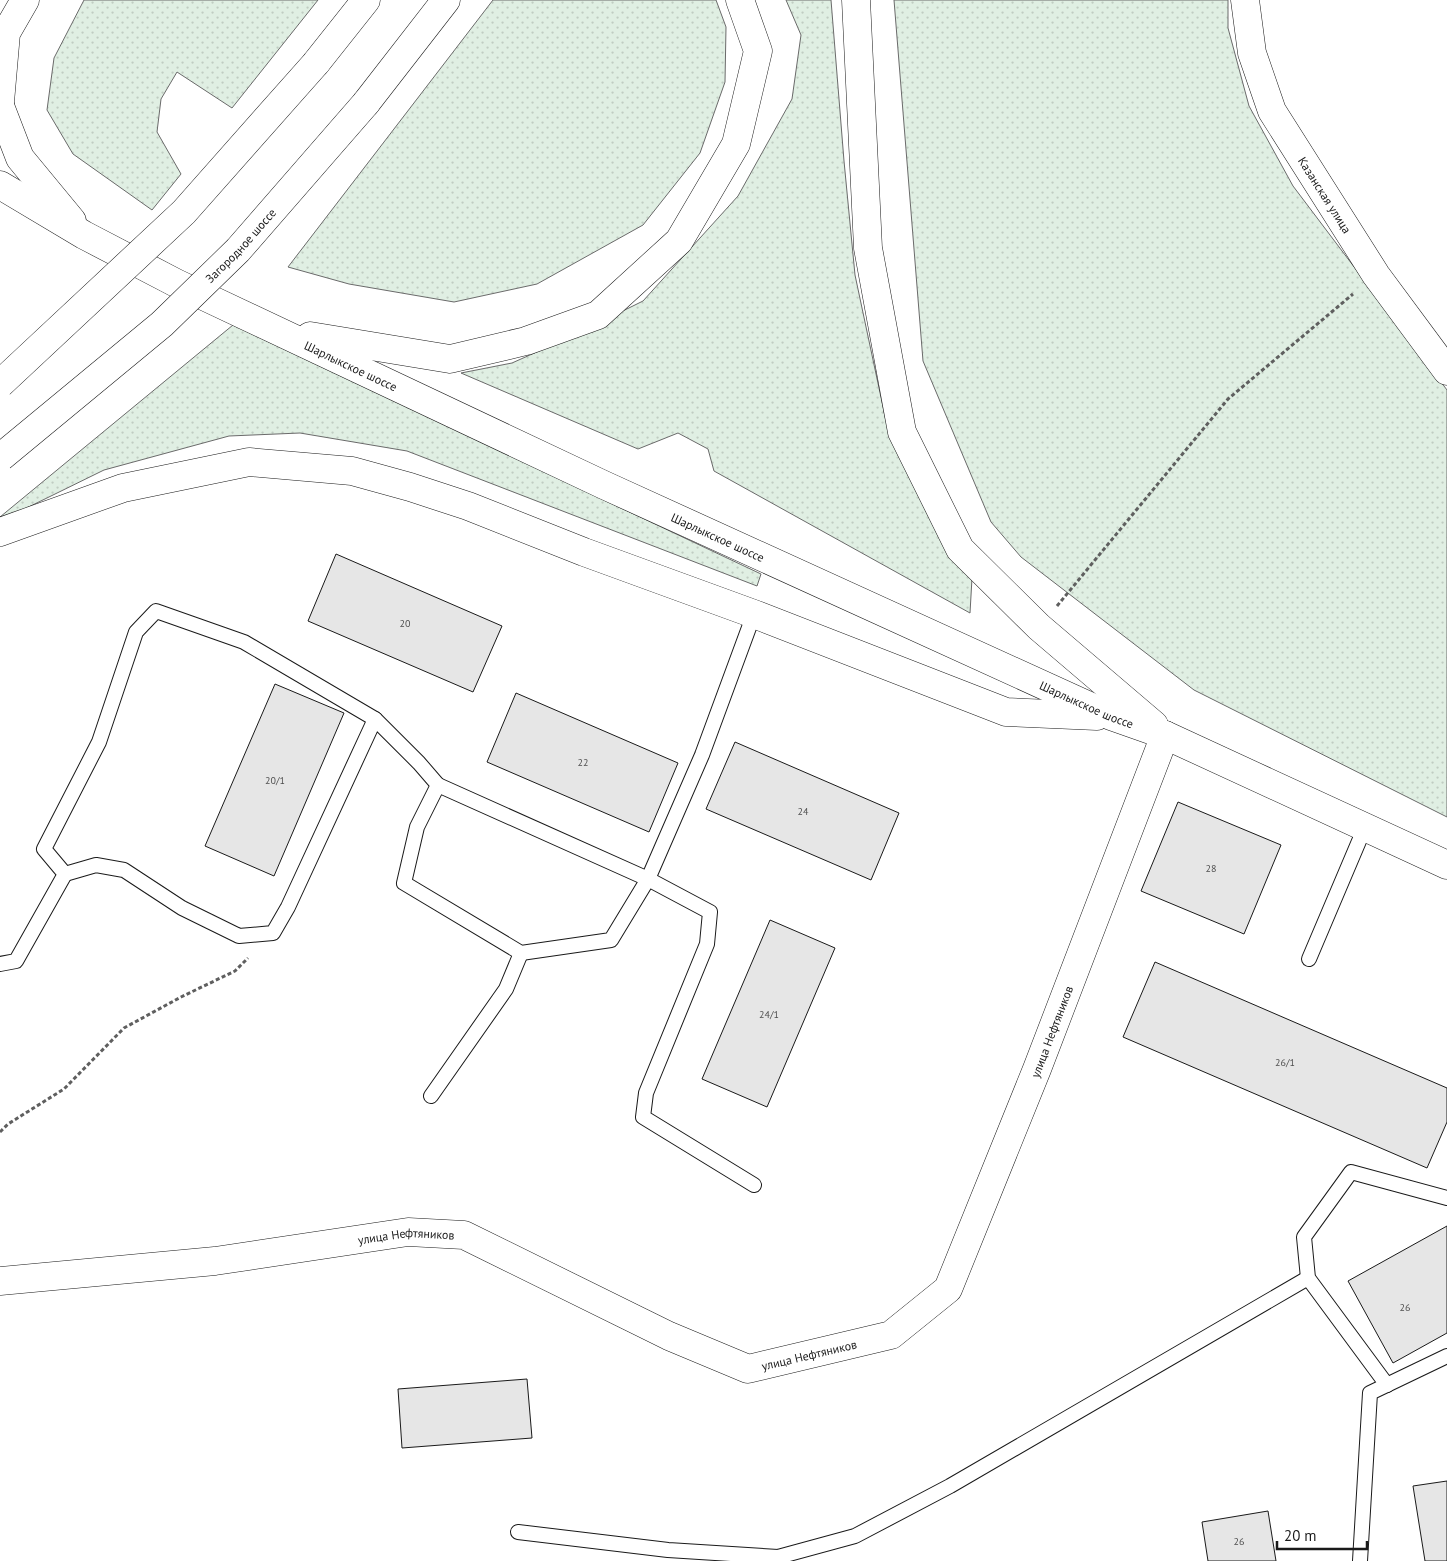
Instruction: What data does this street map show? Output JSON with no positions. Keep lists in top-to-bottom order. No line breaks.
{"streets":{"main road":["Казанская улица","Загородное шоссе","Шарлыкское шоссе","улица Нефтяников"]},"crossings":[["Шарлыкское шоссе","улица Нефтяников"]],"house_numbers":["20","22","20/1","24","28","24/1","26/1","26","26"],"scale_bar":"20 m"}
